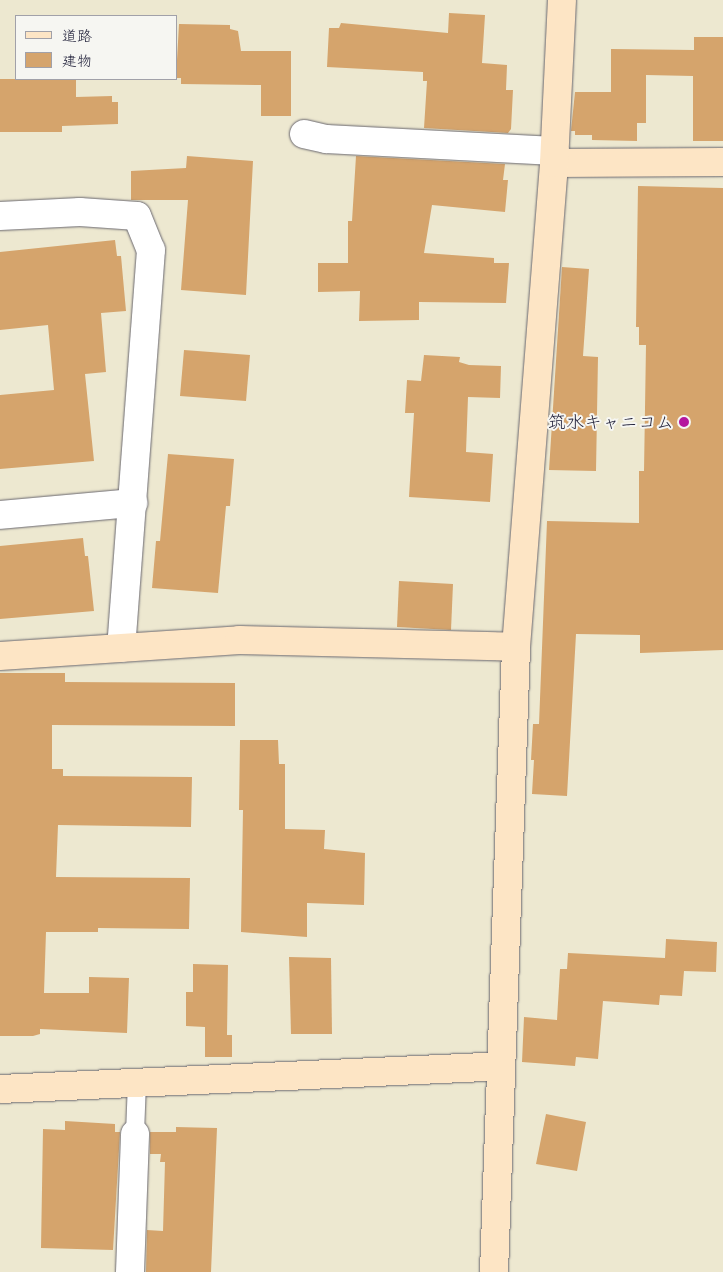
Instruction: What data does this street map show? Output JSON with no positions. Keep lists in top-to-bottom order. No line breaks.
{"places":["筑水キャニコム"],"legend":["道路","建物"]}
